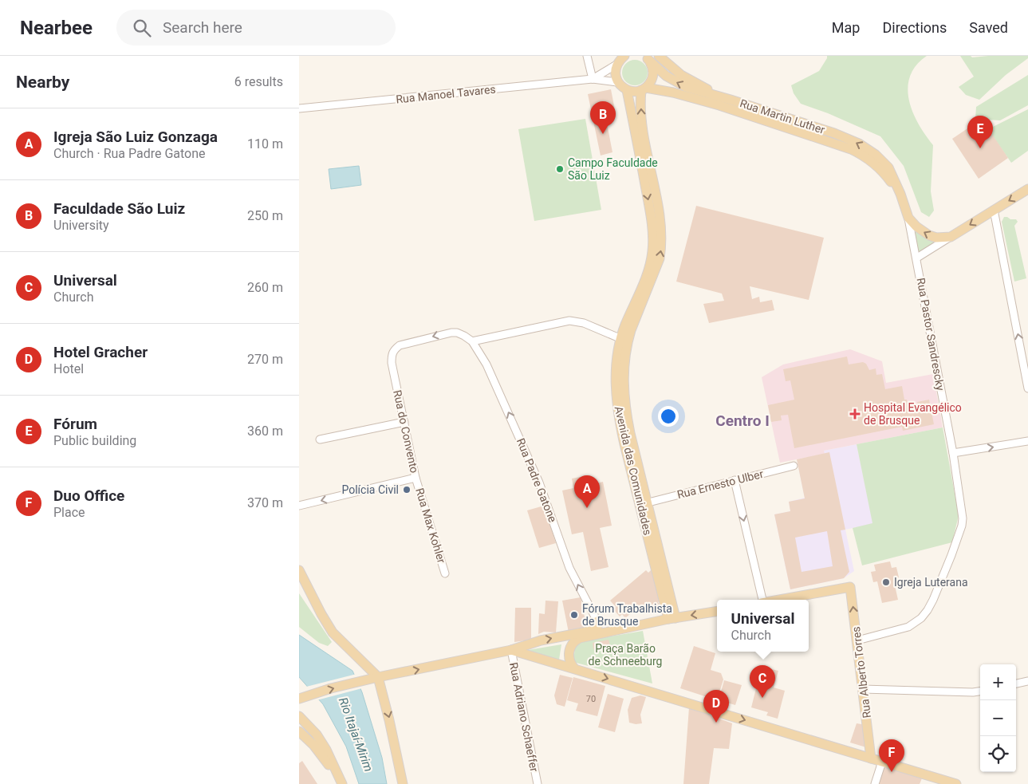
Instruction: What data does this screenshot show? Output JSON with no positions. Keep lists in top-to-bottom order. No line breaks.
{"streets":{"main road":["Rua Martin Luther","Avenida das Comunidades","Rua Alberto Torres"],"street":["Rua Manoel Tavares","Rua Pastor Sandrescky","Rua do Convento","Rua Padre Gatone","Rua Ernesto Ulber","Rua Max Kohler","Rua Adriano Schaeffer"]},"crossings":[["Rua Martin Luther","Rua Pastor Sandrescky"],["Rua Martin Luther","Avenida das Comunidades"],["Rua Pastor Sandrescky","Rua Alberto Torres"],["Rua do Convento","Rua Padre Gatone"],["Rua do Convento","Rua Max Kohler"],["Avenida das Comunidades","Rua Ernesto Ulber"]],"one_way":["Rua Padre Gatone"],"districts":["Centro I"],"water":["Rio Itajaí-Mirim"],"parks":["Praça Barão de Schneeburg"],"places":{"other":["Campo Faculdade São Luiz","Polícia Civil","Igreja Luterana","Fórum Trabalhista de Brusque"],"health":["Hospital Evangélico de Brusque"]},"house_numbers":["70"],"page":{"header":"Nearbee","search":"Search here","nav":["Map","Directions","Saved"],"heading":["Nearby","6 results"],"pins":["B","E","A","C","D","F"],"list":[{"mark":"A","name":"Igreja São Luiz Gonzaga","note":"Church · Rua Padre Gatone","value":"110 m"},{"mark":"B","name":"Faculdade São Luiz","note":"University","value":"250 m"},{"mark":"C","name":"Universal","note":"Church","value":"260 m"},{"mark":"D","name":"Hotel Gracher","note":"Hotel","value":"270 m"},{"mark":"E","name":"Fórum","note":"Public building","value":"360 m"},{"mark":"F","name":"Duo Office","note":"Place","value":"370 m"}],"popup":["Universal","Church"],"map_buttons":["+","−"]}}
